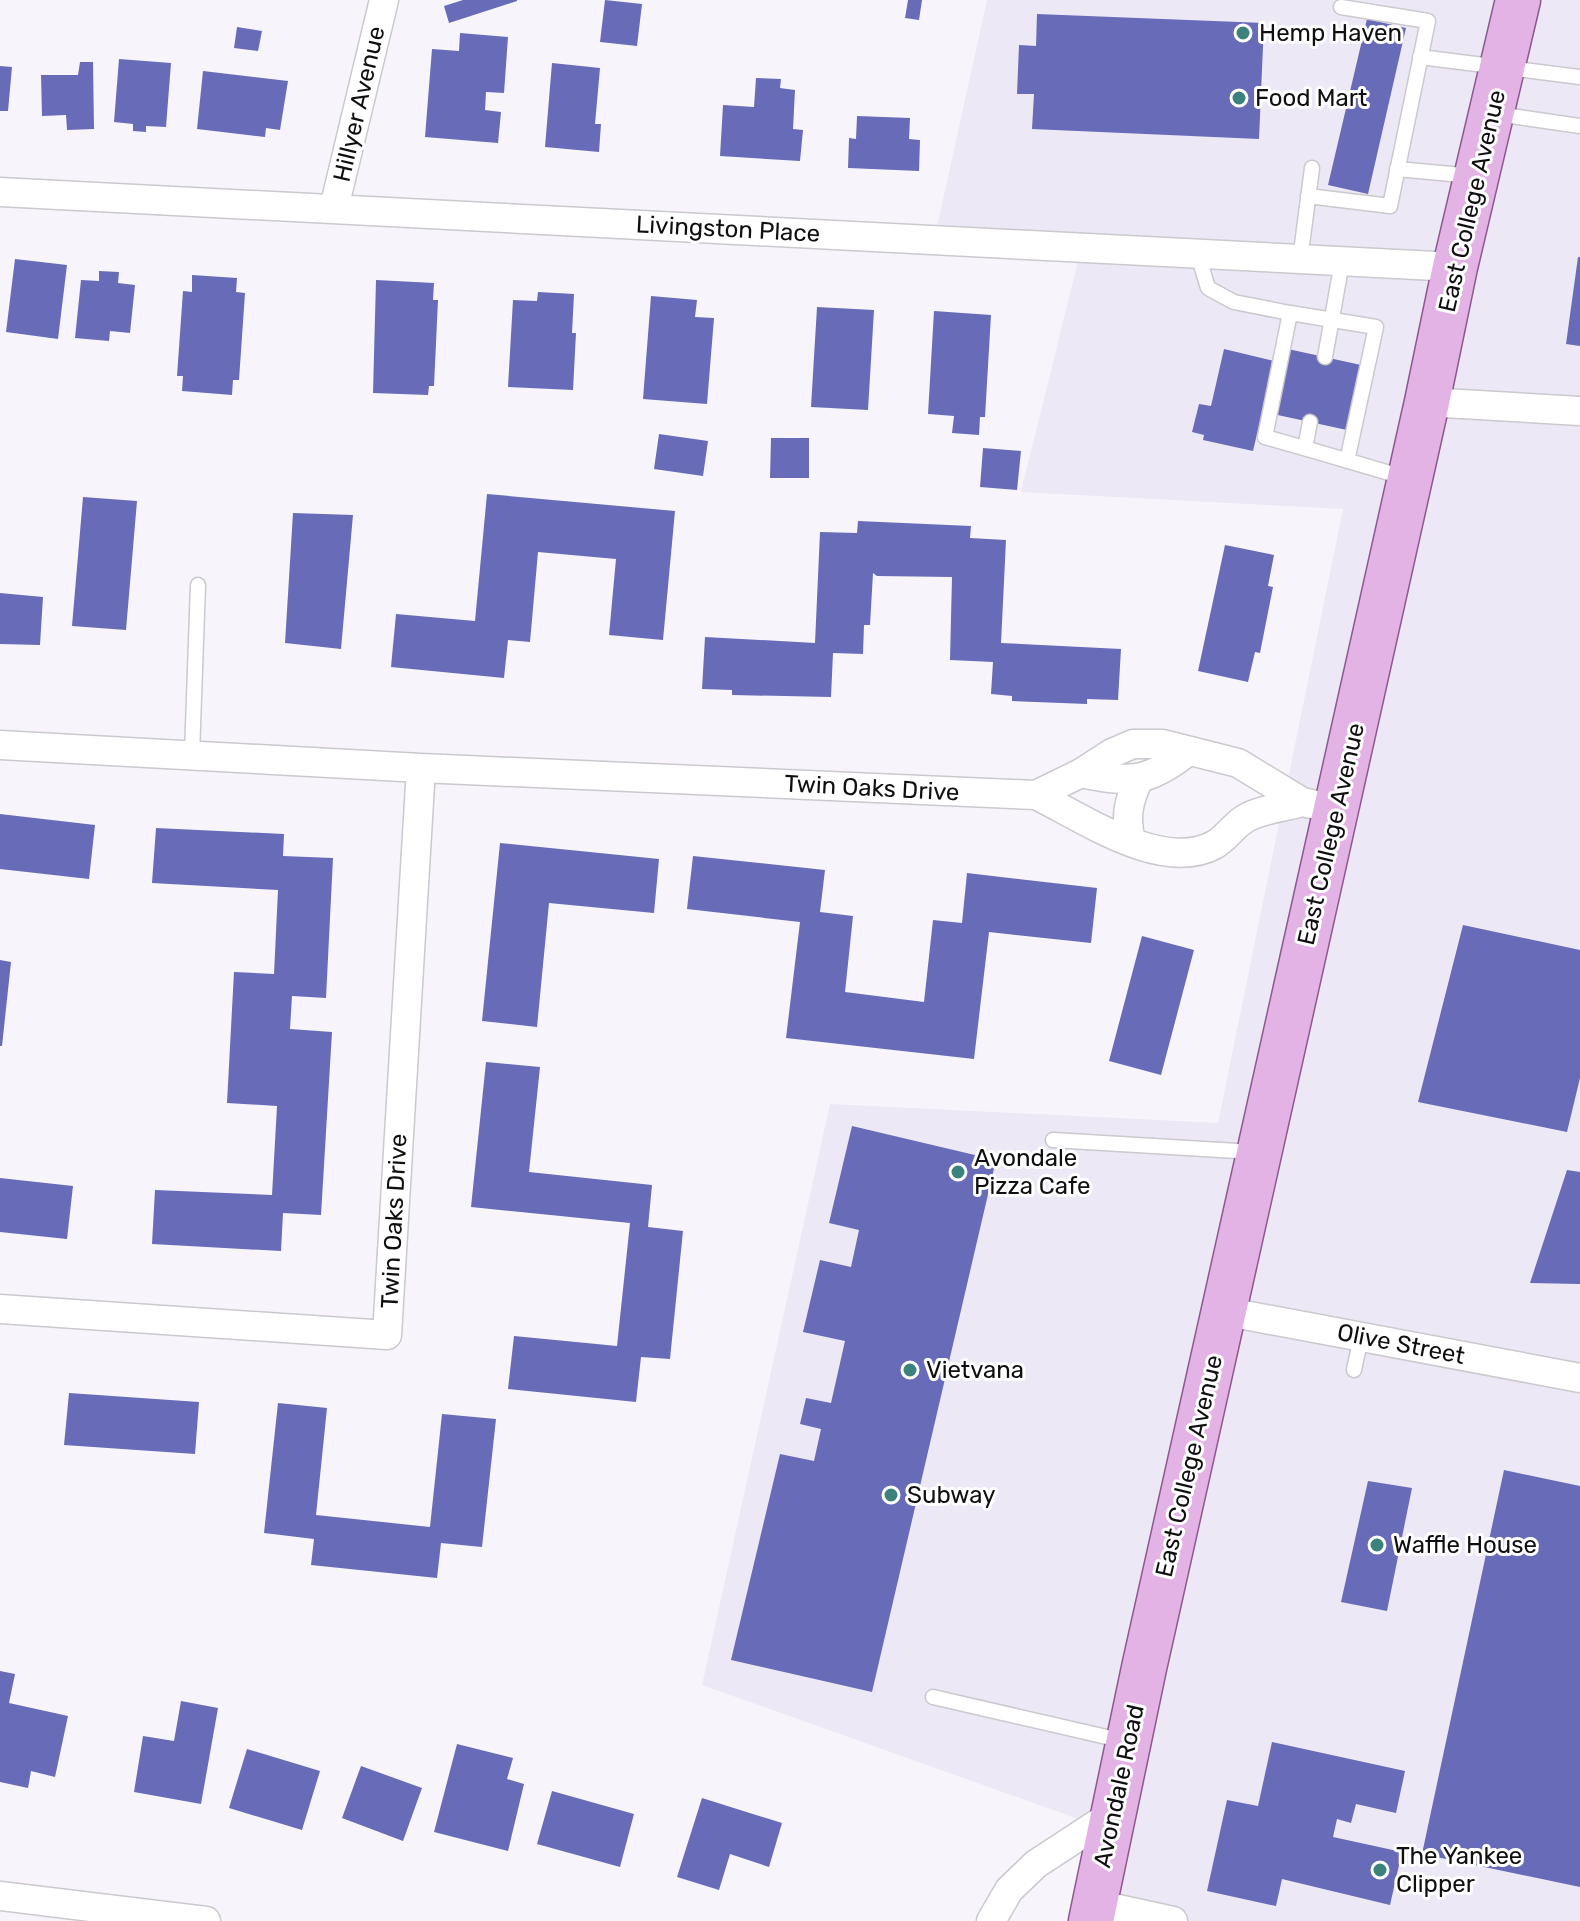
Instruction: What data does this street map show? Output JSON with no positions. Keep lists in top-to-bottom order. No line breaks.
{"streets":{"main road":["East College Avenue","Avondale Road"],"street":["Hillyer Avenue","Livingston Place","Twin Oaks Drive","Olive Street"]},"crossings":[["Hillyer Avenue","Livingston Place"],["East College Avenue","Livingston Place"],["East College Avenue","Twin Oaks Drive"],["East College Avenue","Olive Street"],["East College Avenue","Avondale Road"]],"places":["Hemp Haven","Food Mart","Avondale Pizza Cafe","Vietvana","Subway","Waffle House","The Yankee Clipper"]}
